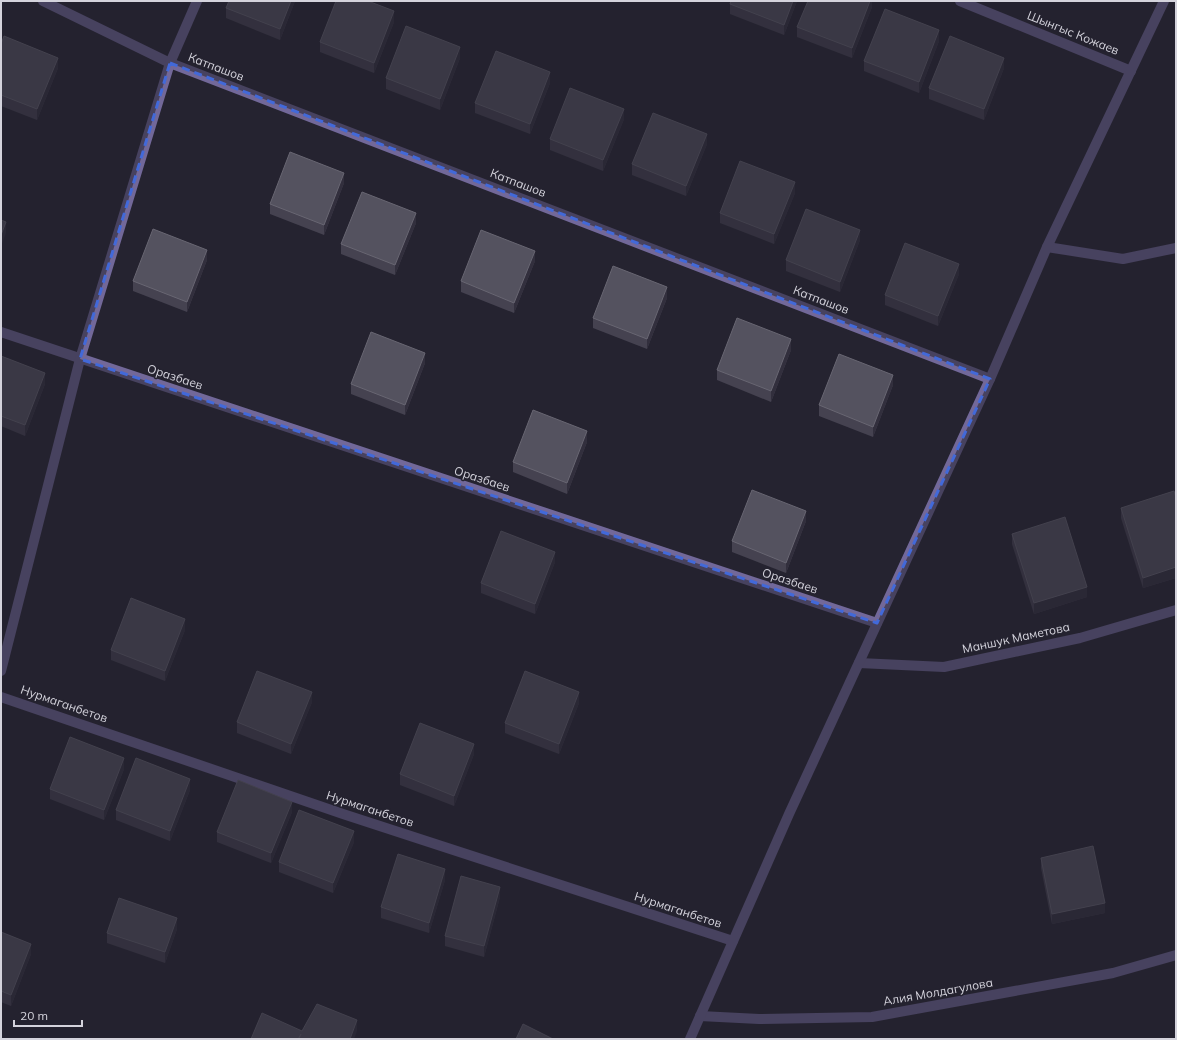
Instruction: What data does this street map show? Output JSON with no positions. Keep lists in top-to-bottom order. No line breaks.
{"streets":{"street":["Шынгыс Кожаев","Катпашов","Оразбаев","Маншук Маметова","Нурмаганбетов","Алия Молдагулова"]},"scale_bar":"20 m"}
